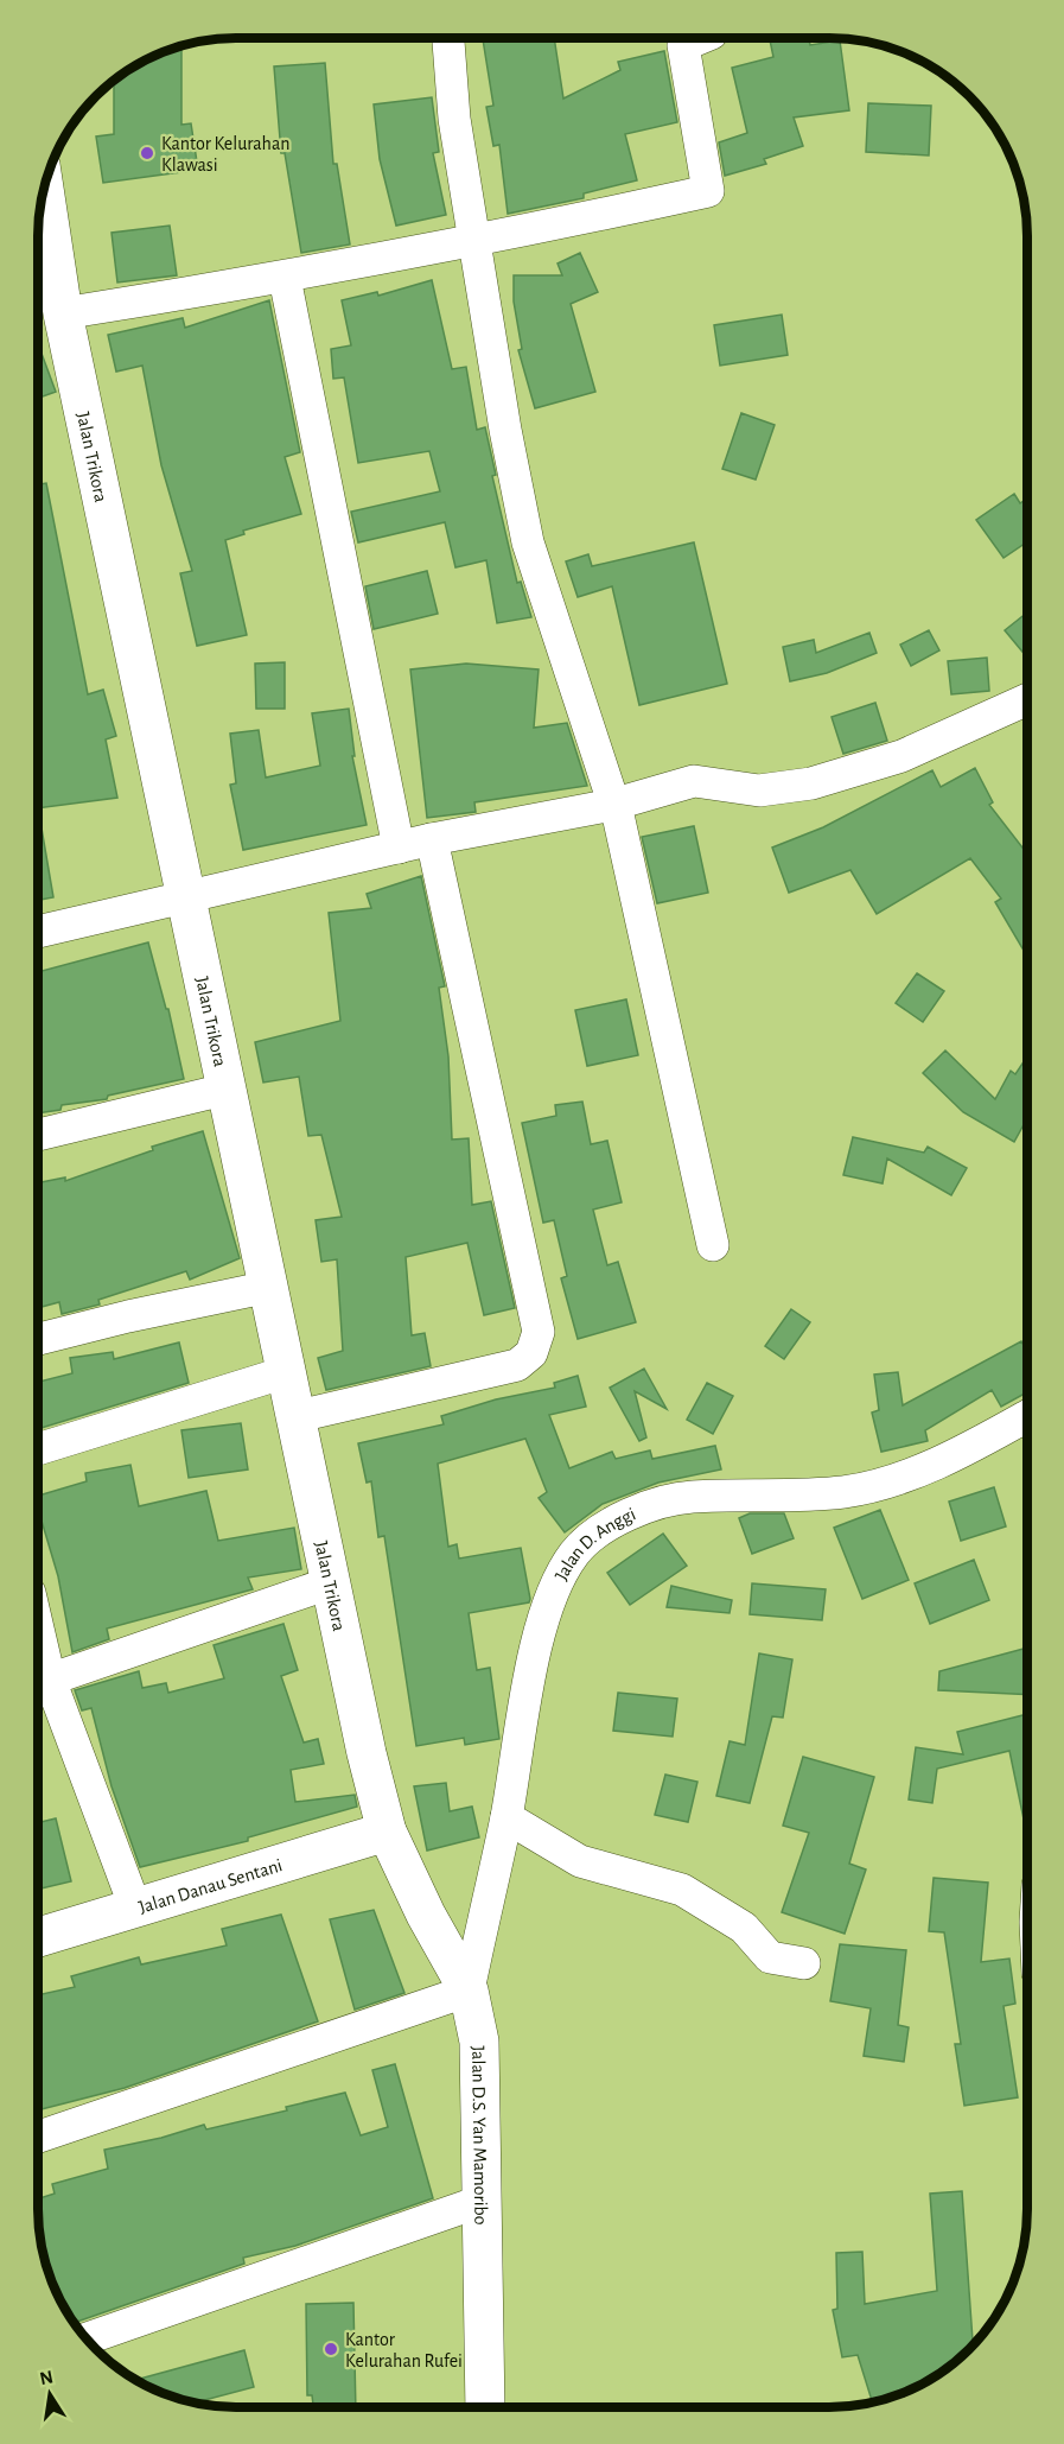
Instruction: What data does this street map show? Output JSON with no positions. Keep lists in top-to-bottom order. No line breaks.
{"streets":{"street":["Jalan Trikora","Jalan D. Anggi","Jalan Danau Sentani","Jalan D.S. Yan Mamoribo"]},"crossings":[["Jalan Trikora","Jalan Danau Sentani"],["Jalan Trikora","Jalan D.S. Yan Mamoribo"],["Jalan D. Anggi","Jalan D.S. Yan Mamoribo"]],"places":["Kantor Kelurahan Klawasi","Kantor Kelurahan Rufei"],"north":"top"}
